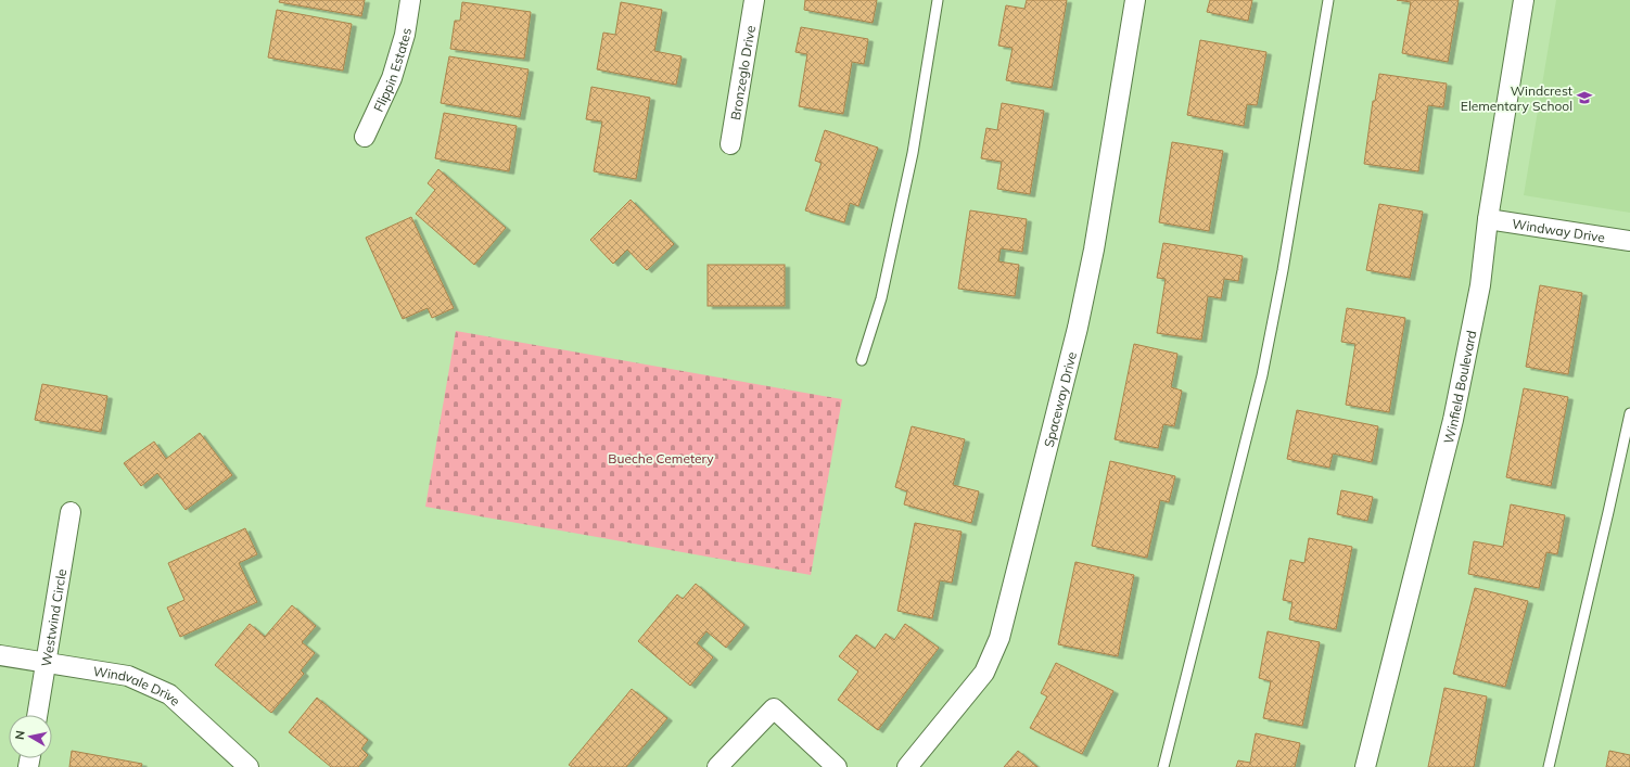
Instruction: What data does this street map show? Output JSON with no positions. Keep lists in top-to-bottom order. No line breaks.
{"streets":{"street":["Flippin Estates","Bronzeglo Drive","Windway Drive","Winfield Boulevard","Spaceway Drive","Westwind Circle","Windvale Drive"]},"crossings":[["Windway Drive","Winfield Boulevard"],["Westwind Circle","Windvale Drive"]],"parks":["Bueche Cemetery"],"places":{"school or university":["Windcrest Elementary School"]},"north":"left"}
